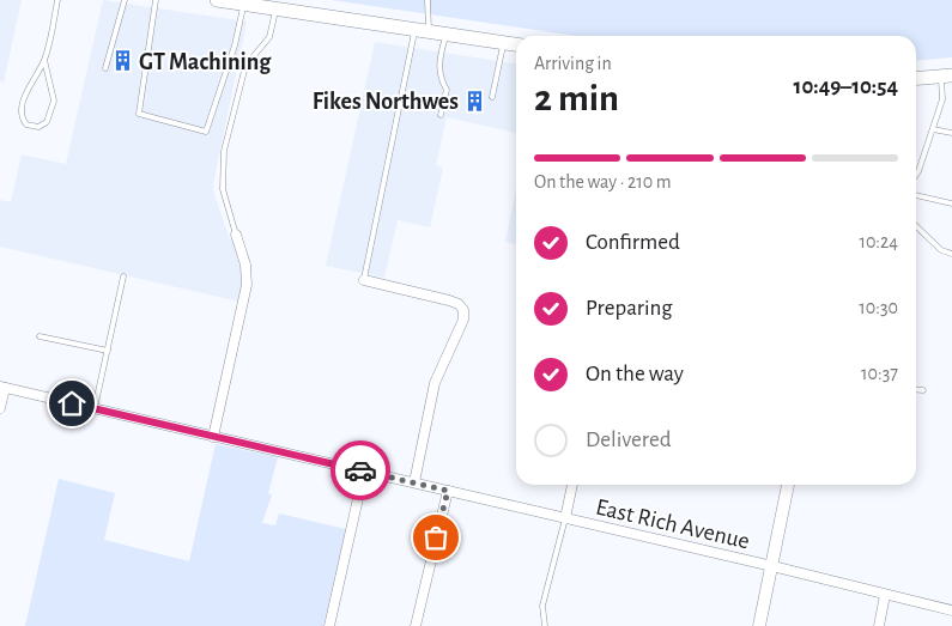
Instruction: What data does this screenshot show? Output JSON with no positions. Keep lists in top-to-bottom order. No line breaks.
{"streets":{"street":["East Rich Avenue"]},"places":{"building":["GT Machining","Fikes Northwes"]},"page":{"heading":["2 min","Arriving in","10:49–10:54"],"bar":"On the way · 210 m","list":[["Confirmed","10:24"],["Preparing","10:30"],["On the way","10:37"],"Delivered"]}}
